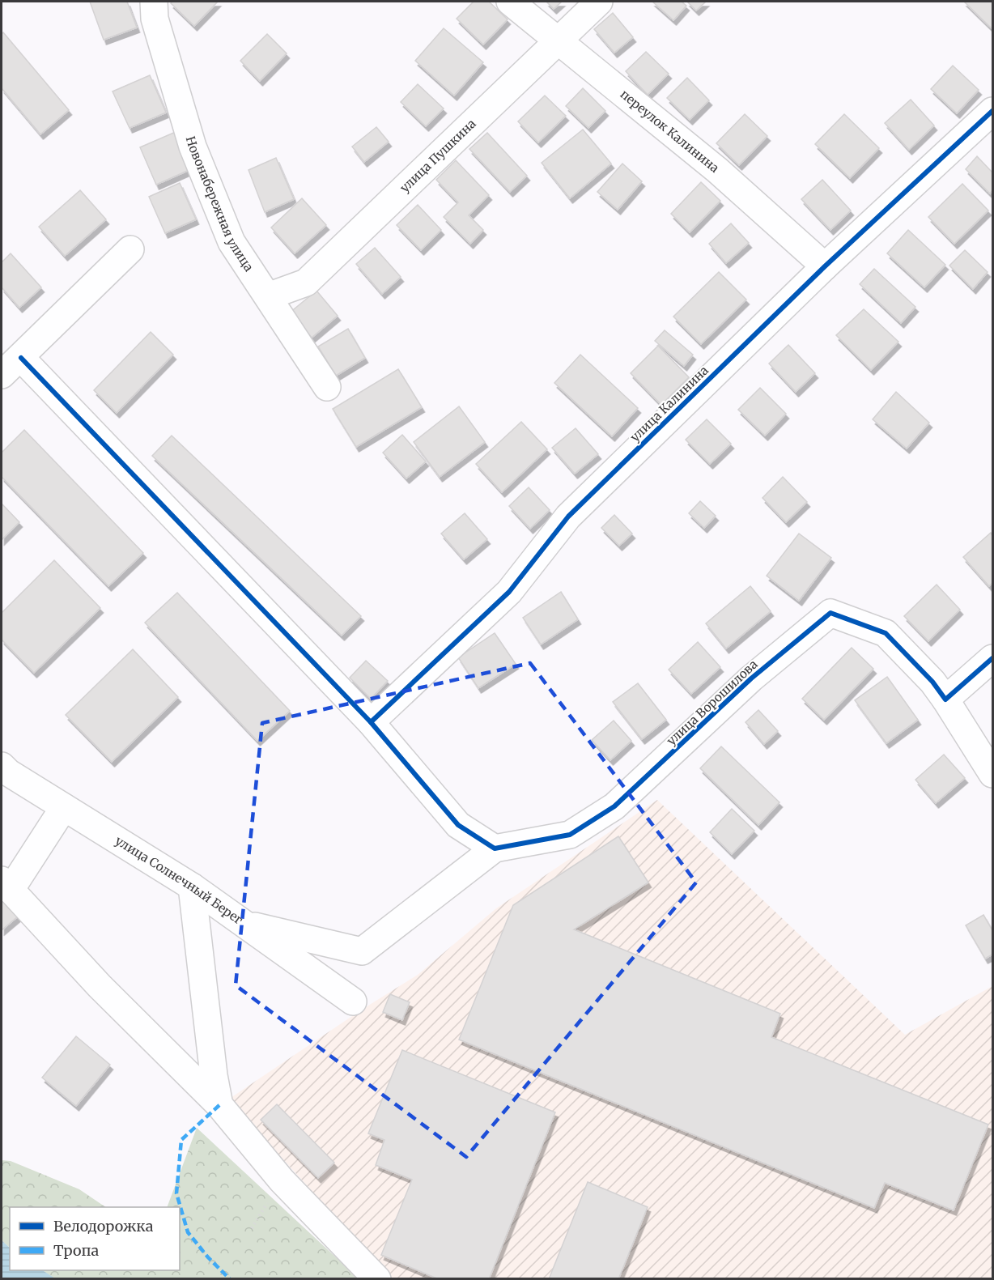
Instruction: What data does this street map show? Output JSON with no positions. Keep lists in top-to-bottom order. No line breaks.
{"streets":{"street":["переулок Калинина","улица Пушкина","Новонабережная улица","улица Калинина","улица Ворошилова","улица Солнечный Берег"]},"crossings":[["переулок Калинина","улица Пушкина"],["переулок Калинина","улица Калинина"],["улица Пушкина","Новонабережная улица"]],"legend":["Велодорожка","Тропа"]}
